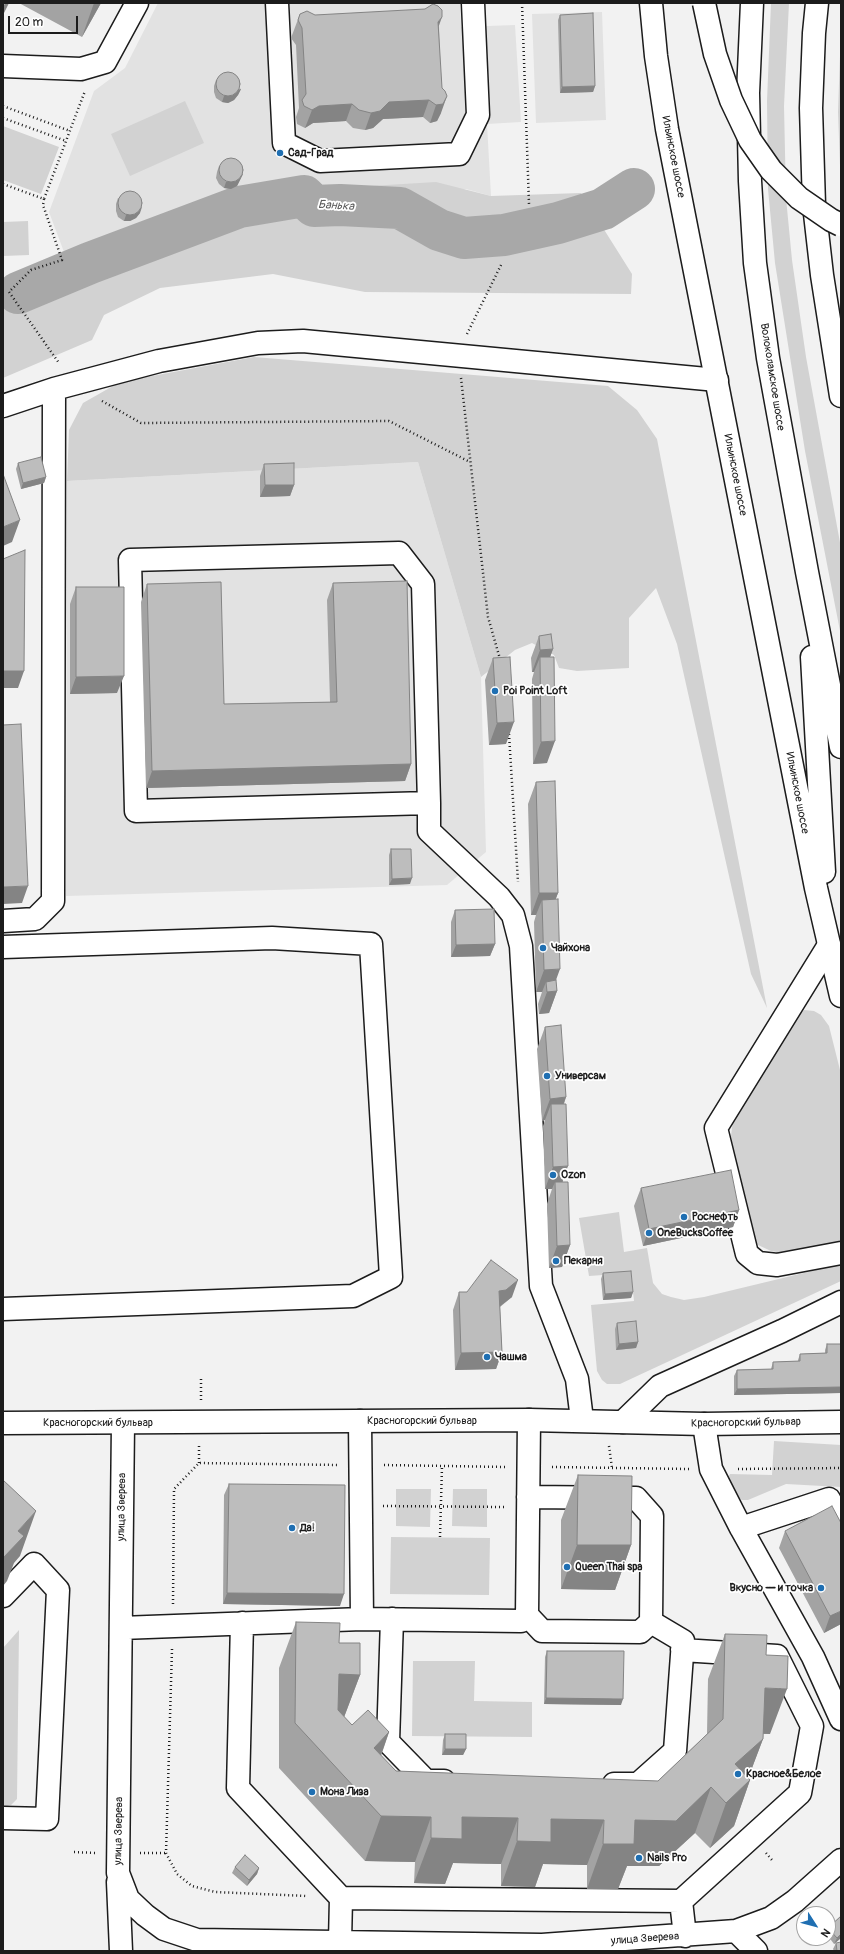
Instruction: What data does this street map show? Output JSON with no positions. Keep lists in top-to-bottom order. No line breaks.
{"streets":{"main road":["Ильинское шоссе","Волоколамское шоссе","Красногорский бульвар","улица Зверева"]},"crossings":[["Красногорский бульвар","улица Зверева"]],"water":["Банька"],"places":["Сад-Град","Poi Point Loft","Чайхона","Универсам","Ozon","Роснефть","OneBucksCoffee","Пекарня","Чашма","Да!","Queen Thai spa","Вкусно — и точка","Красное&Белое","Мона Лиза","Nails Pro"],"scale_bar":"20 m","north":"bottom right"}
